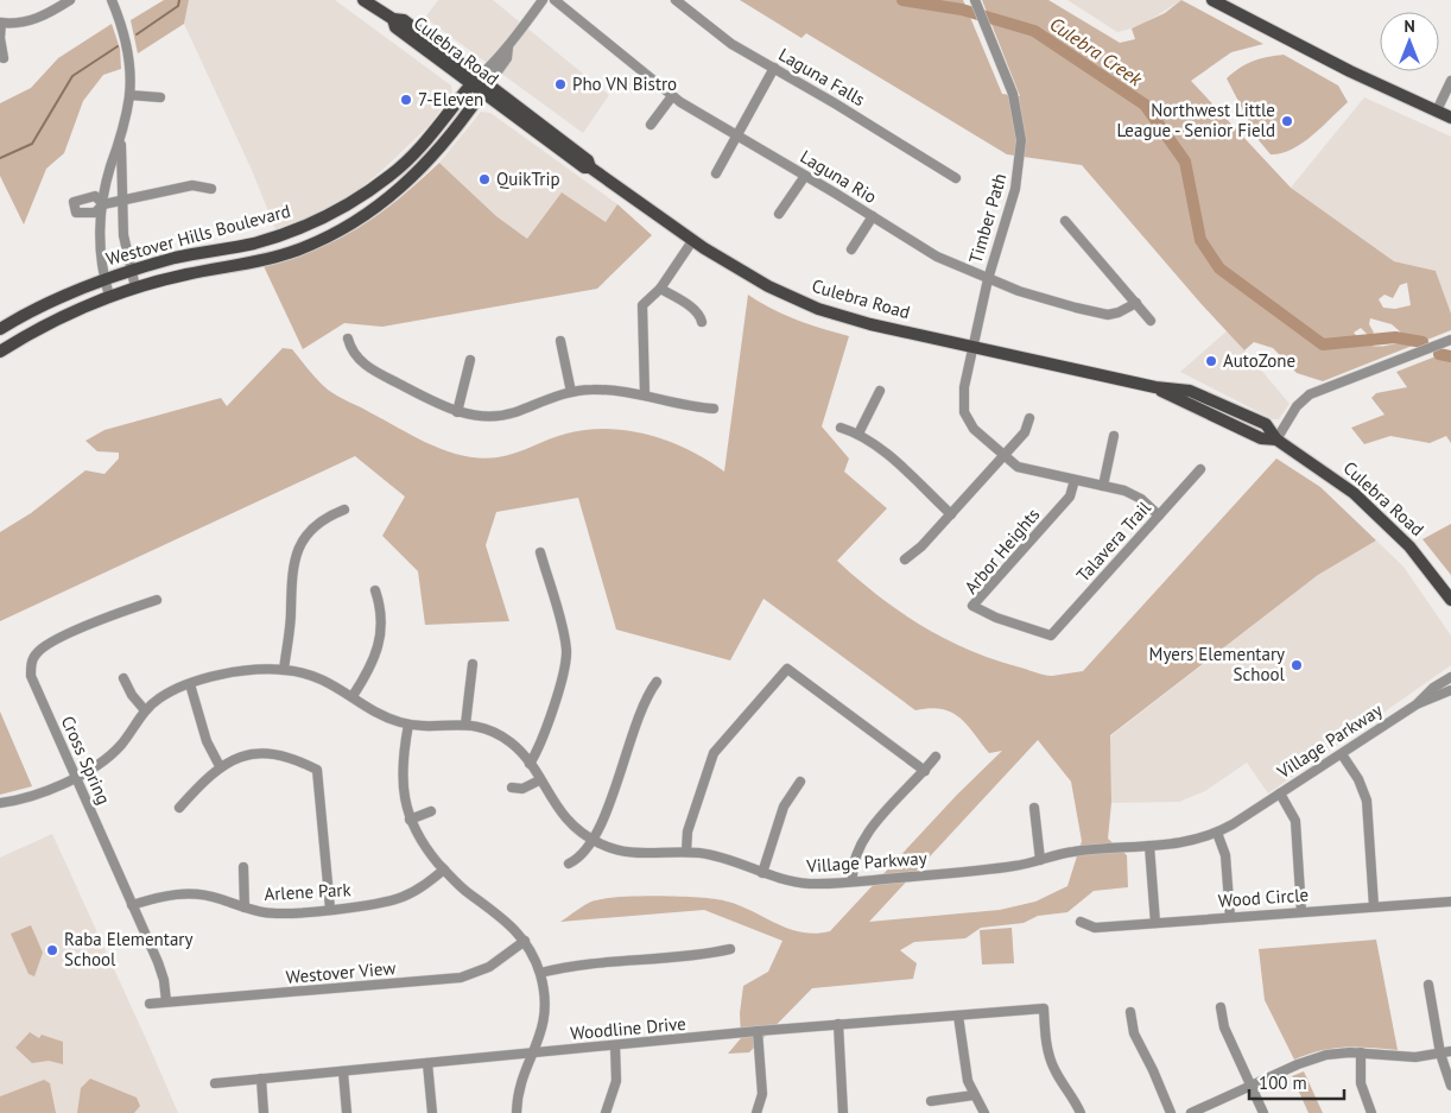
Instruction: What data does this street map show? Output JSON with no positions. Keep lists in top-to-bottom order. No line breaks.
{"streets":{"main road":["Culebra Road","Westover Hills Boulevard"],"street":["Laguna Falls","Laguna Rio","Timber Path","Talavera Trail","Arbor Heights","Village Parkway","Cross Spring","Arlene Park","Wood Circle","Westover View","Woodline Drive"]},"crossings":[["Culebra Road","Timber Path"],["Culebra Road","Westover Hills Boulevard"],["Laguna Rio","Timber Path"],["Talavera Trail","Arbor Heights"],["Village Parkway","Cross Spring"],["Cross Spring","Arlene Park"],["Cross Spring","Westover View"]],"water":["Culebra Creek"],"places":["Pho VN Bistro","7-Eleven","Northwest Little League - Senior Field","QuikTrip","AutoZone","Myers Elementary School","Raba Elementary School"],"scale_bar":"100 m","north":"top"}
